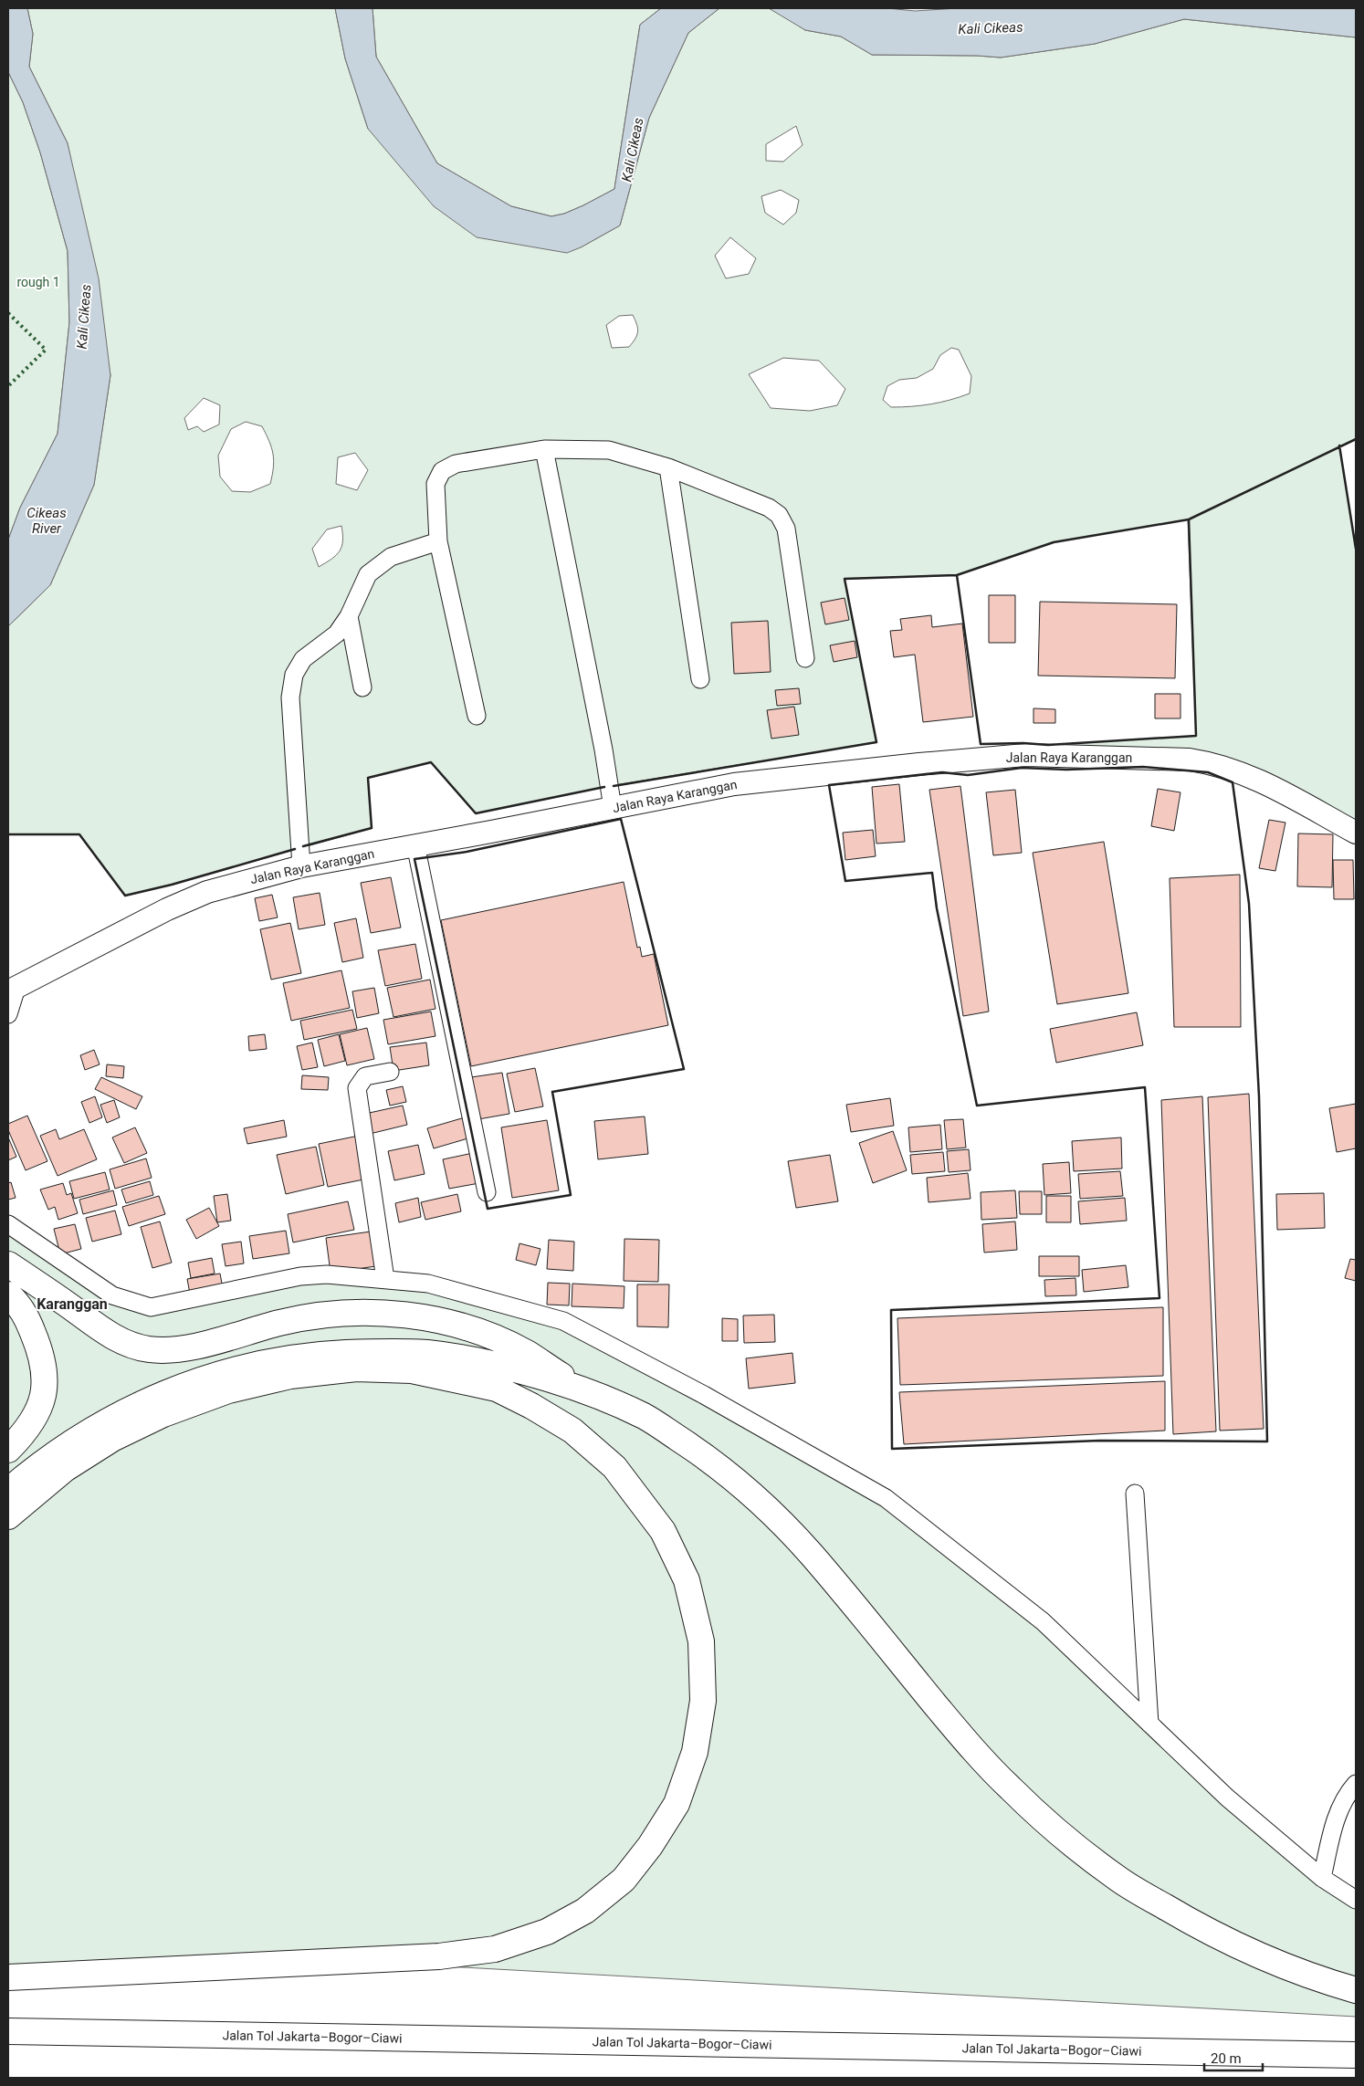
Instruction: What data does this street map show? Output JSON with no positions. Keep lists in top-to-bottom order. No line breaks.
{"streets":{"highway":["Jalan Tol Jakarta–Bogor–Ciawi"],"street":["Jalan Raya Karanggan"]},"districts":["Karanggan"],"water":["Kali Cikeas","Cikeas River"],"parks":["rough 1"],"scale_bar":"20 m"}
